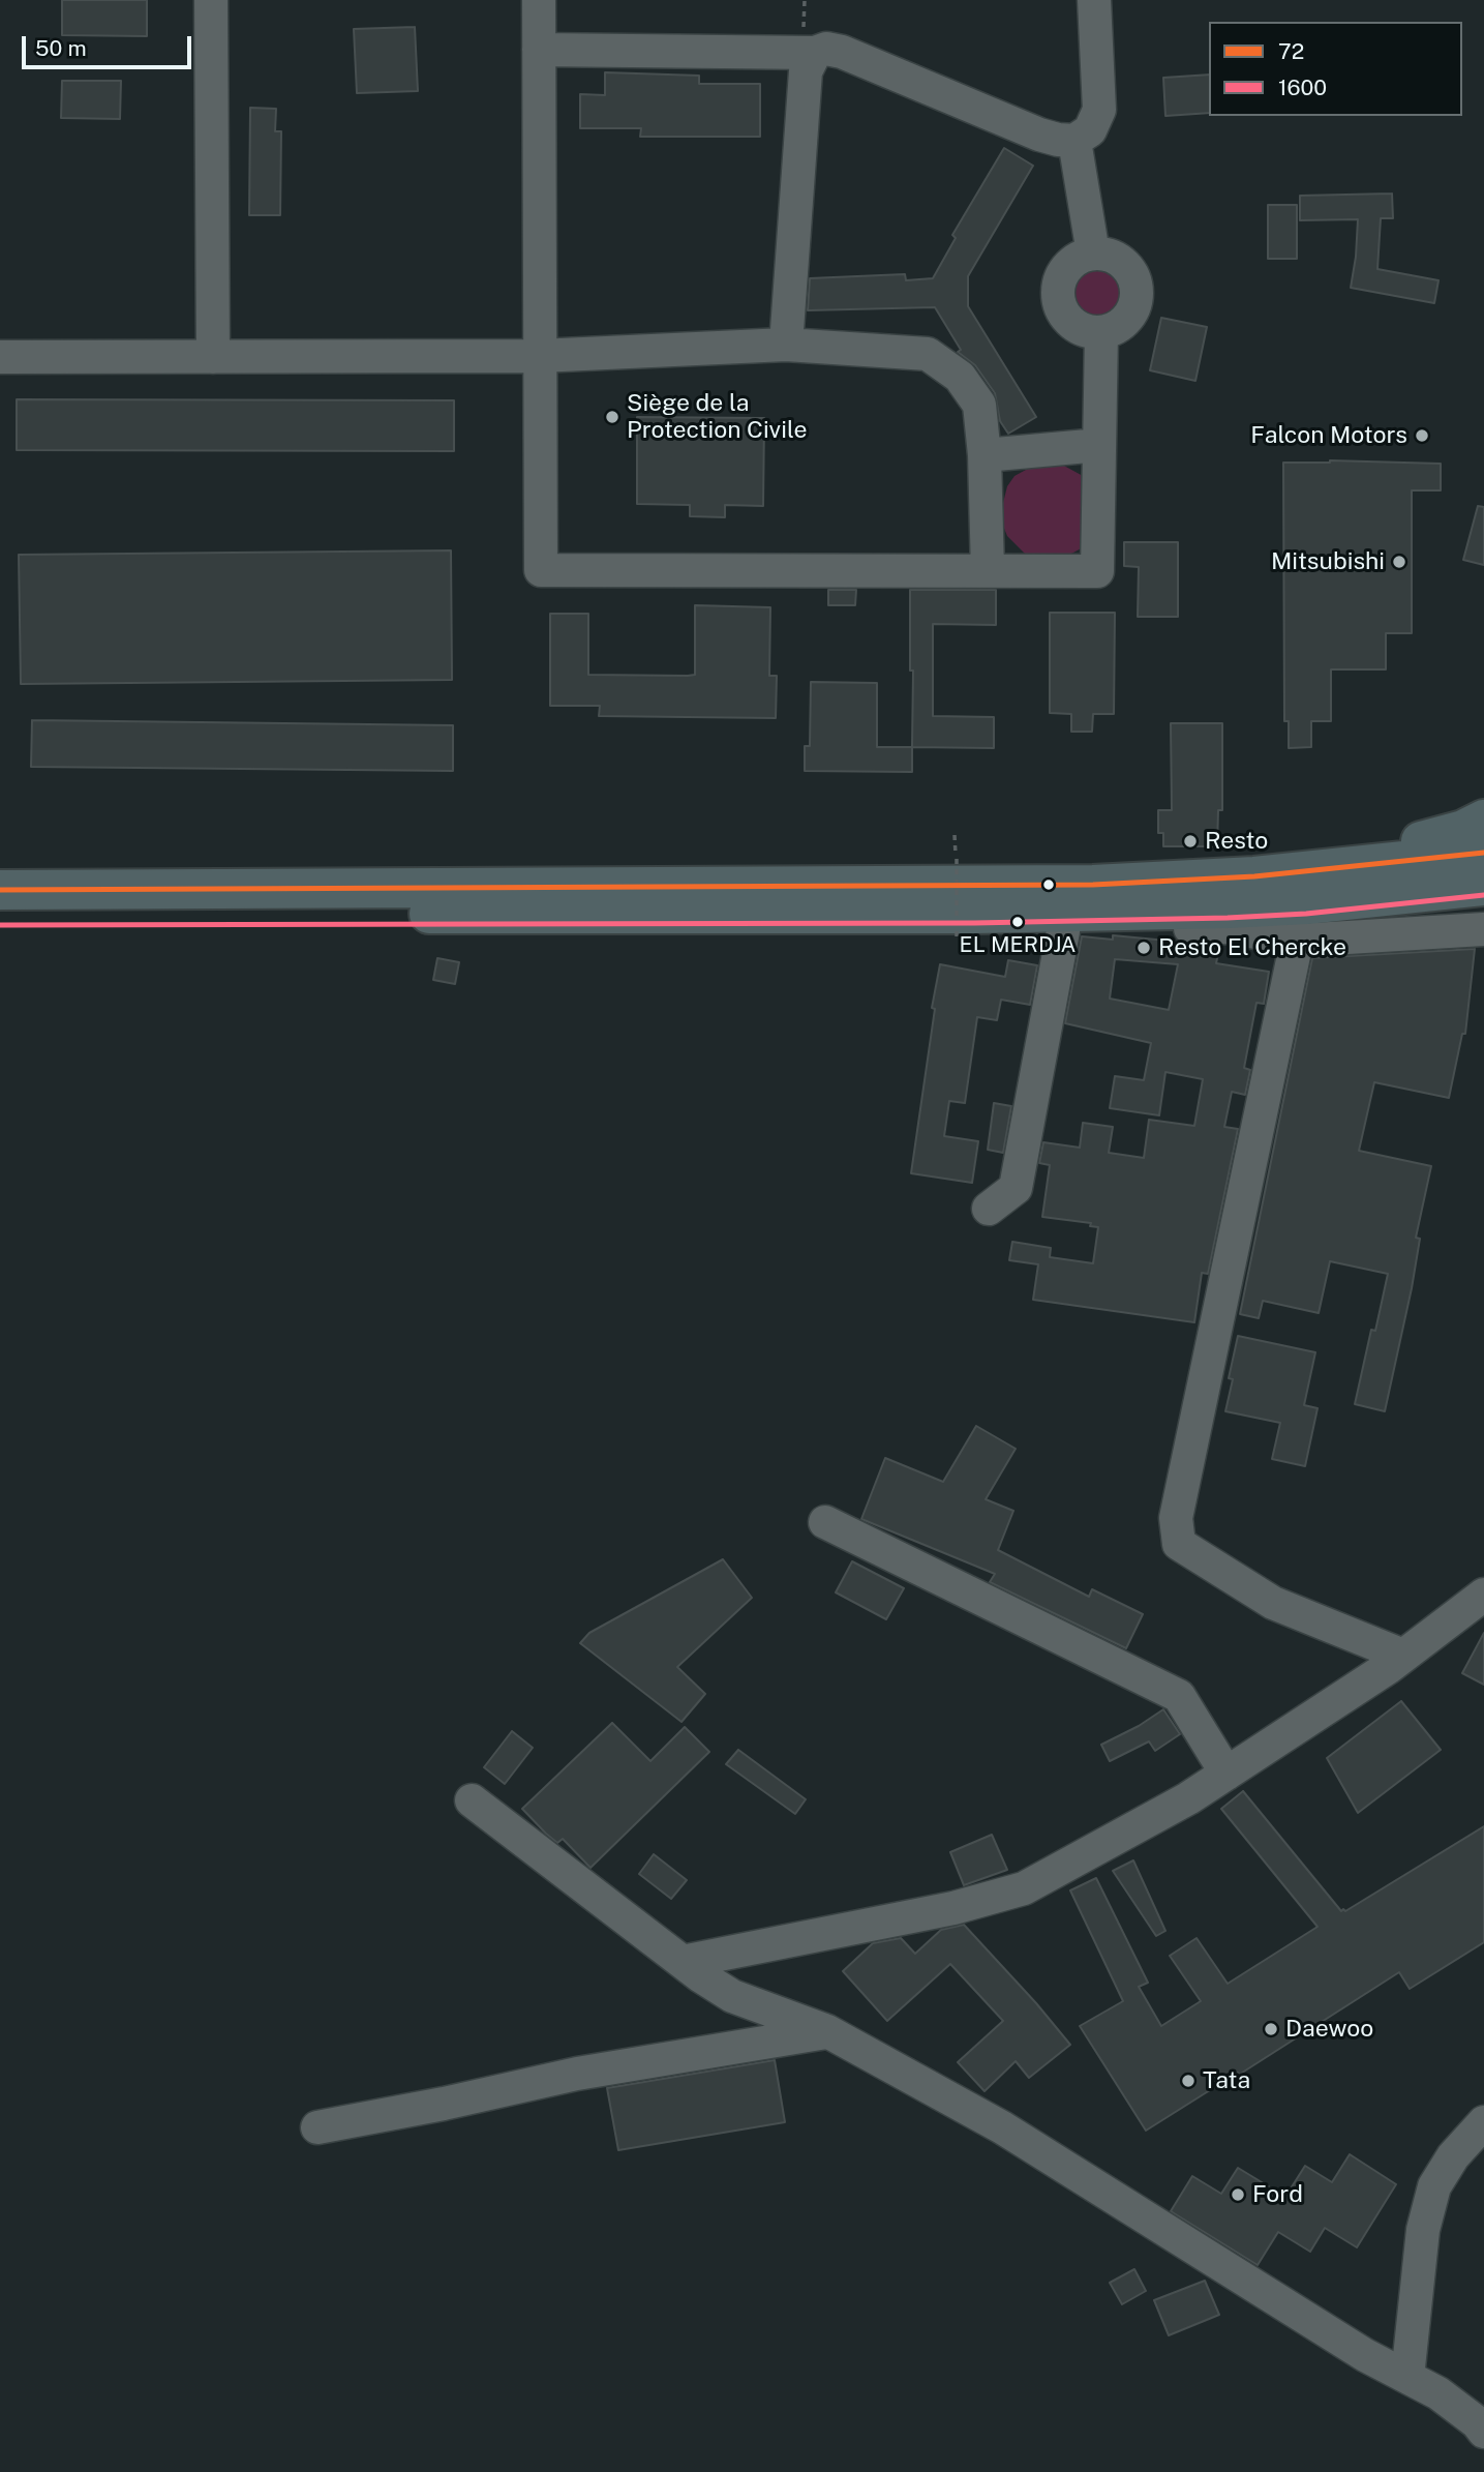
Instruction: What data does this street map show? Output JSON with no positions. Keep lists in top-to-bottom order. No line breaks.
{"places":["Siège de la Protection Civile","Falcon Motors","Mitsubishi","Resto","EL MERDJA","Resto El Chercke","Daewoo","Tata","Ford"],"lines":["transit line 72","transit line 1600"],"legend":["72","1600"],"scale_bar":"50 m"}
